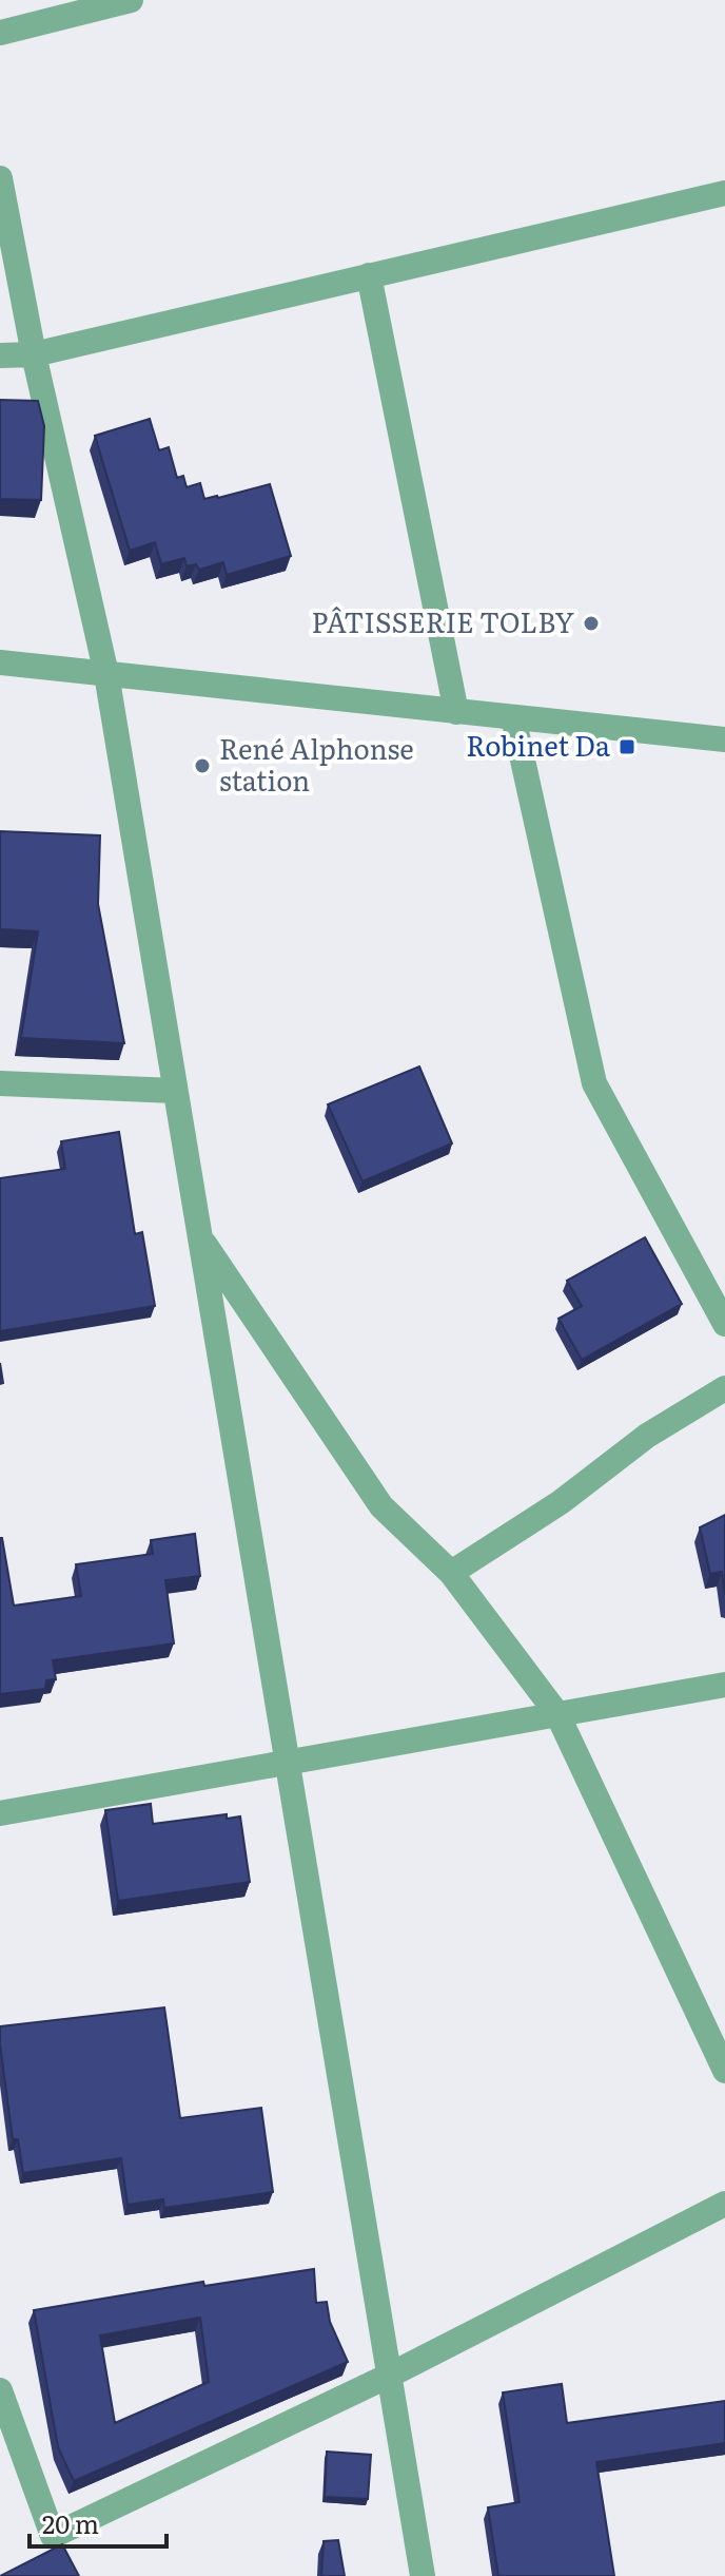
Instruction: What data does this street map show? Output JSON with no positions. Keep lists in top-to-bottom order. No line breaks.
{"places":{"other":["PÂTISSERIE TOLBY","René Alphonse station"],"transit":["Robinet Da"]},"scale_bar":"20 m"}
